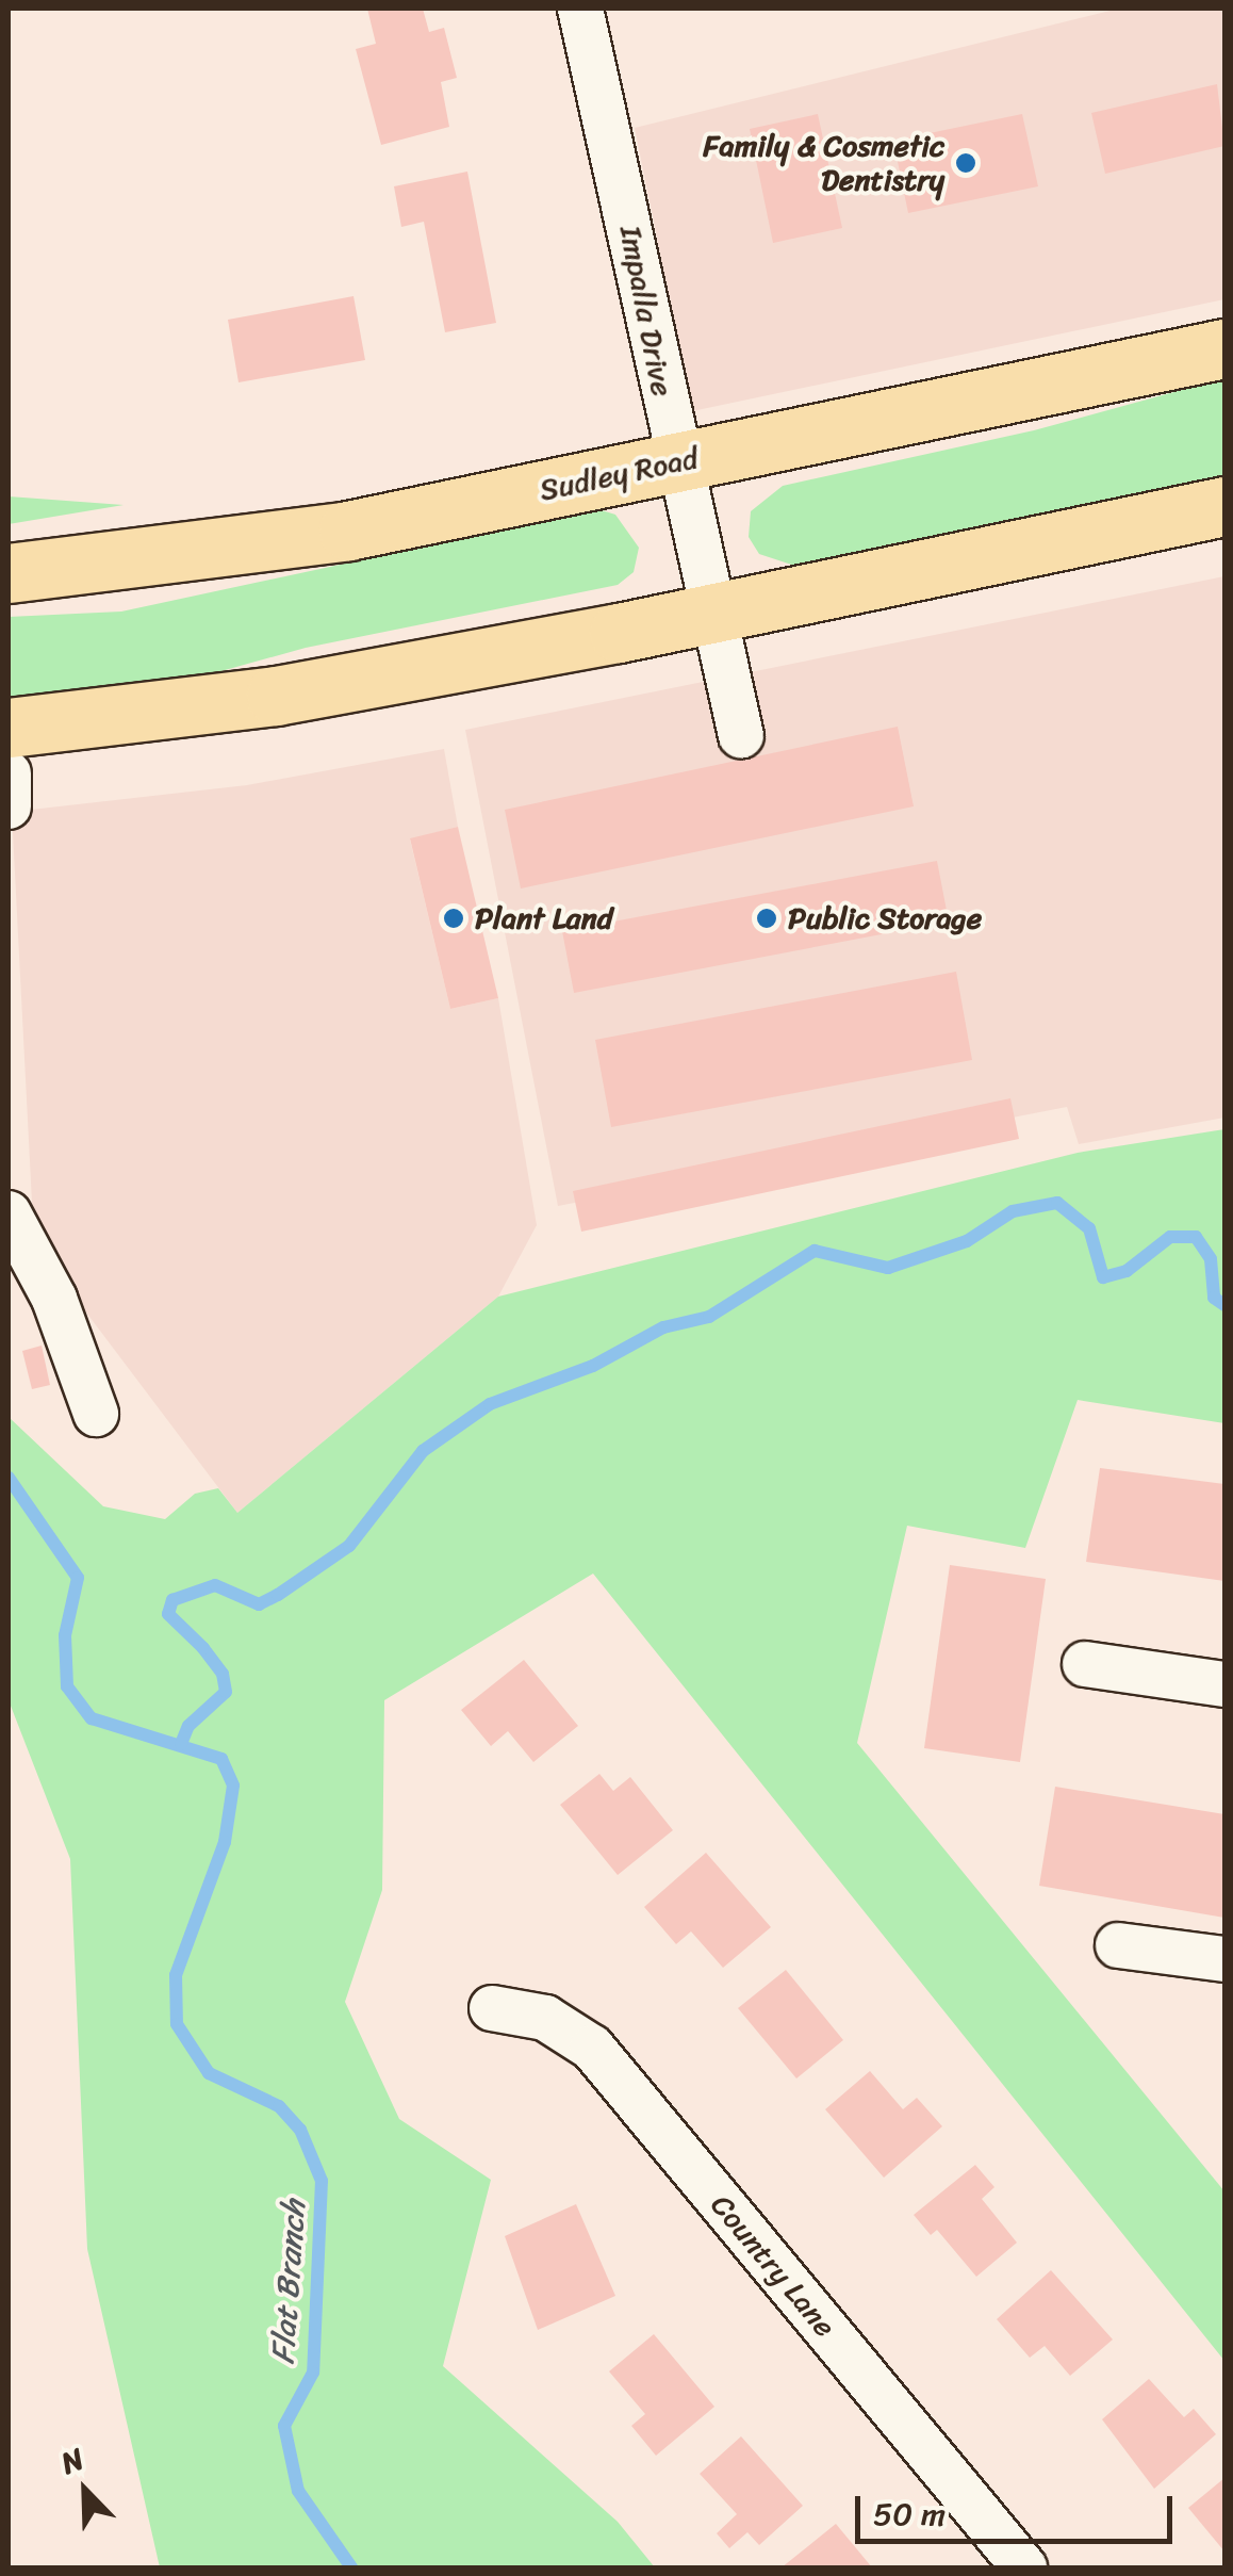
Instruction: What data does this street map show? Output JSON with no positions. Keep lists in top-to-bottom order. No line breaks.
{"streets":{"main road":["Sudley Road"],"street":["Impalla Drive","Country Lane"]},"crossings":[["Impalla Drive","Sudley Road"]],"water":["Flat Branch"],"places":["Family & Cosmetic Dentistry","Plant Land","Public Storage"],"scale_bar":"50 m","north":"top left"}
